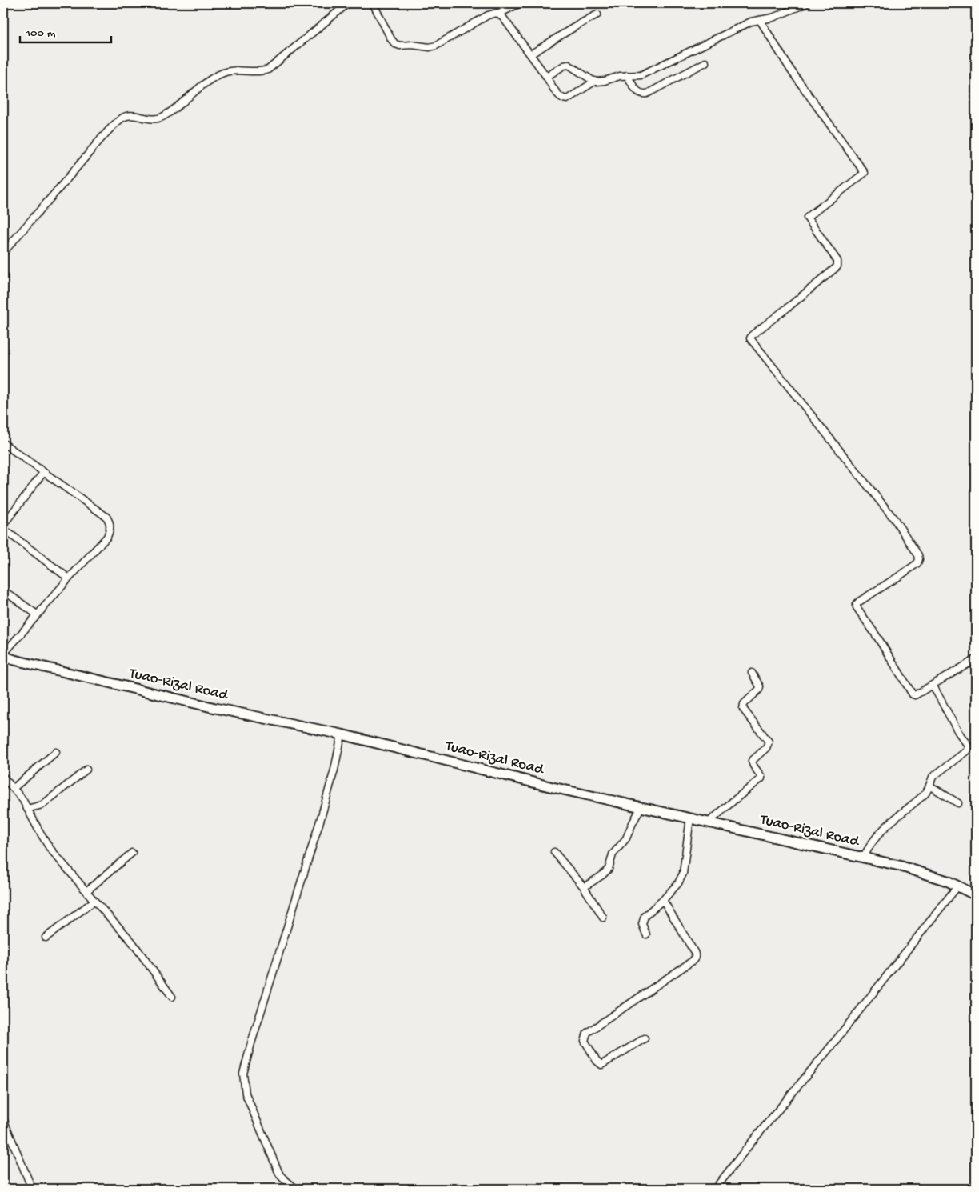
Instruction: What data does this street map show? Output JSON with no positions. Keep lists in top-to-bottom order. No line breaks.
{"streets":{"main road":["Tuao-Rizal Road"]},"scale_bar":"100 m"}
